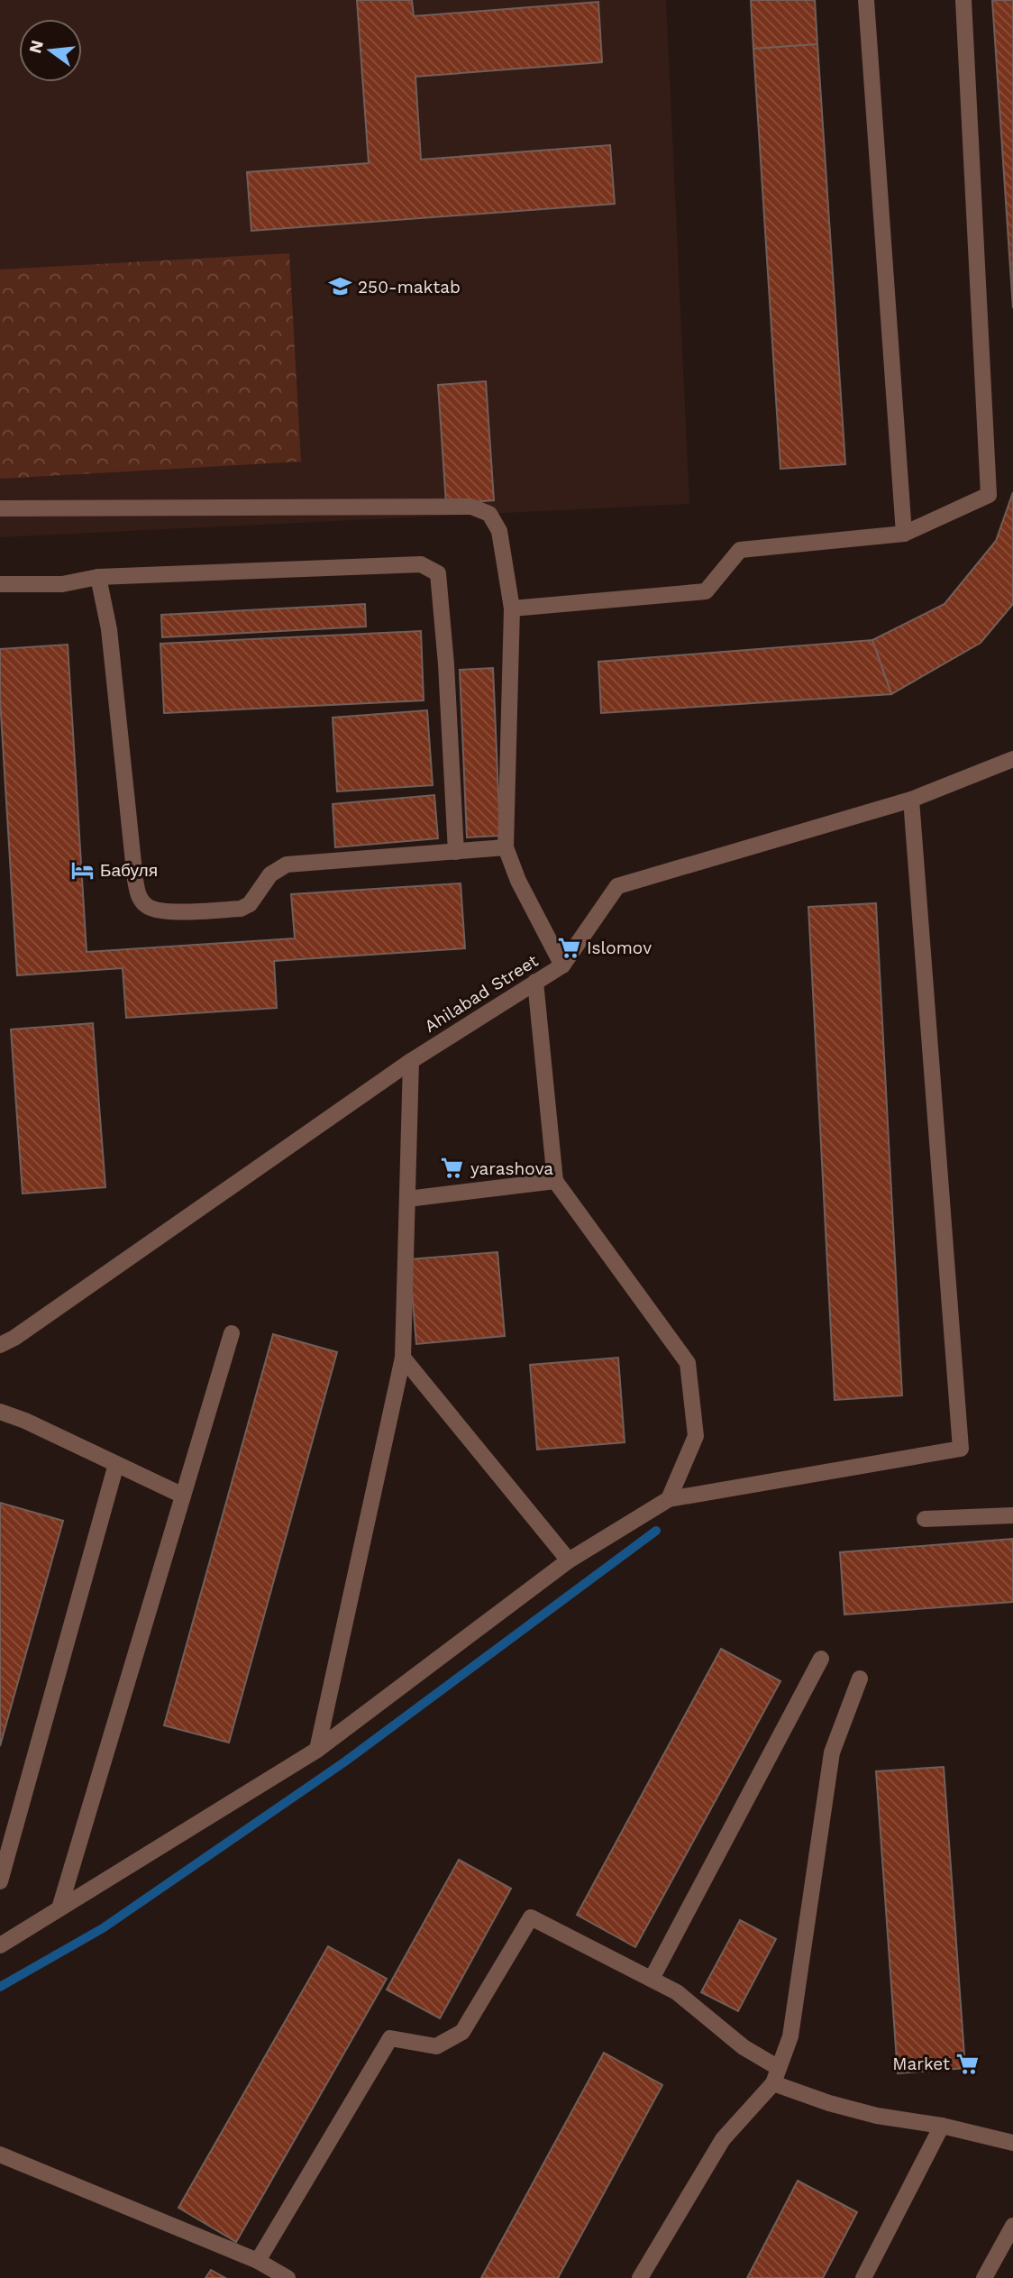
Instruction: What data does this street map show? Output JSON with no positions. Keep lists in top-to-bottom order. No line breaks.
{"streets":{"street":["Ahilabad Street"]},"places":{"school or university":["250-maktab"],"hotel":["Бабуля"],"supermarket":["Islomov","yarashova","Market"]},"north":"left"}
